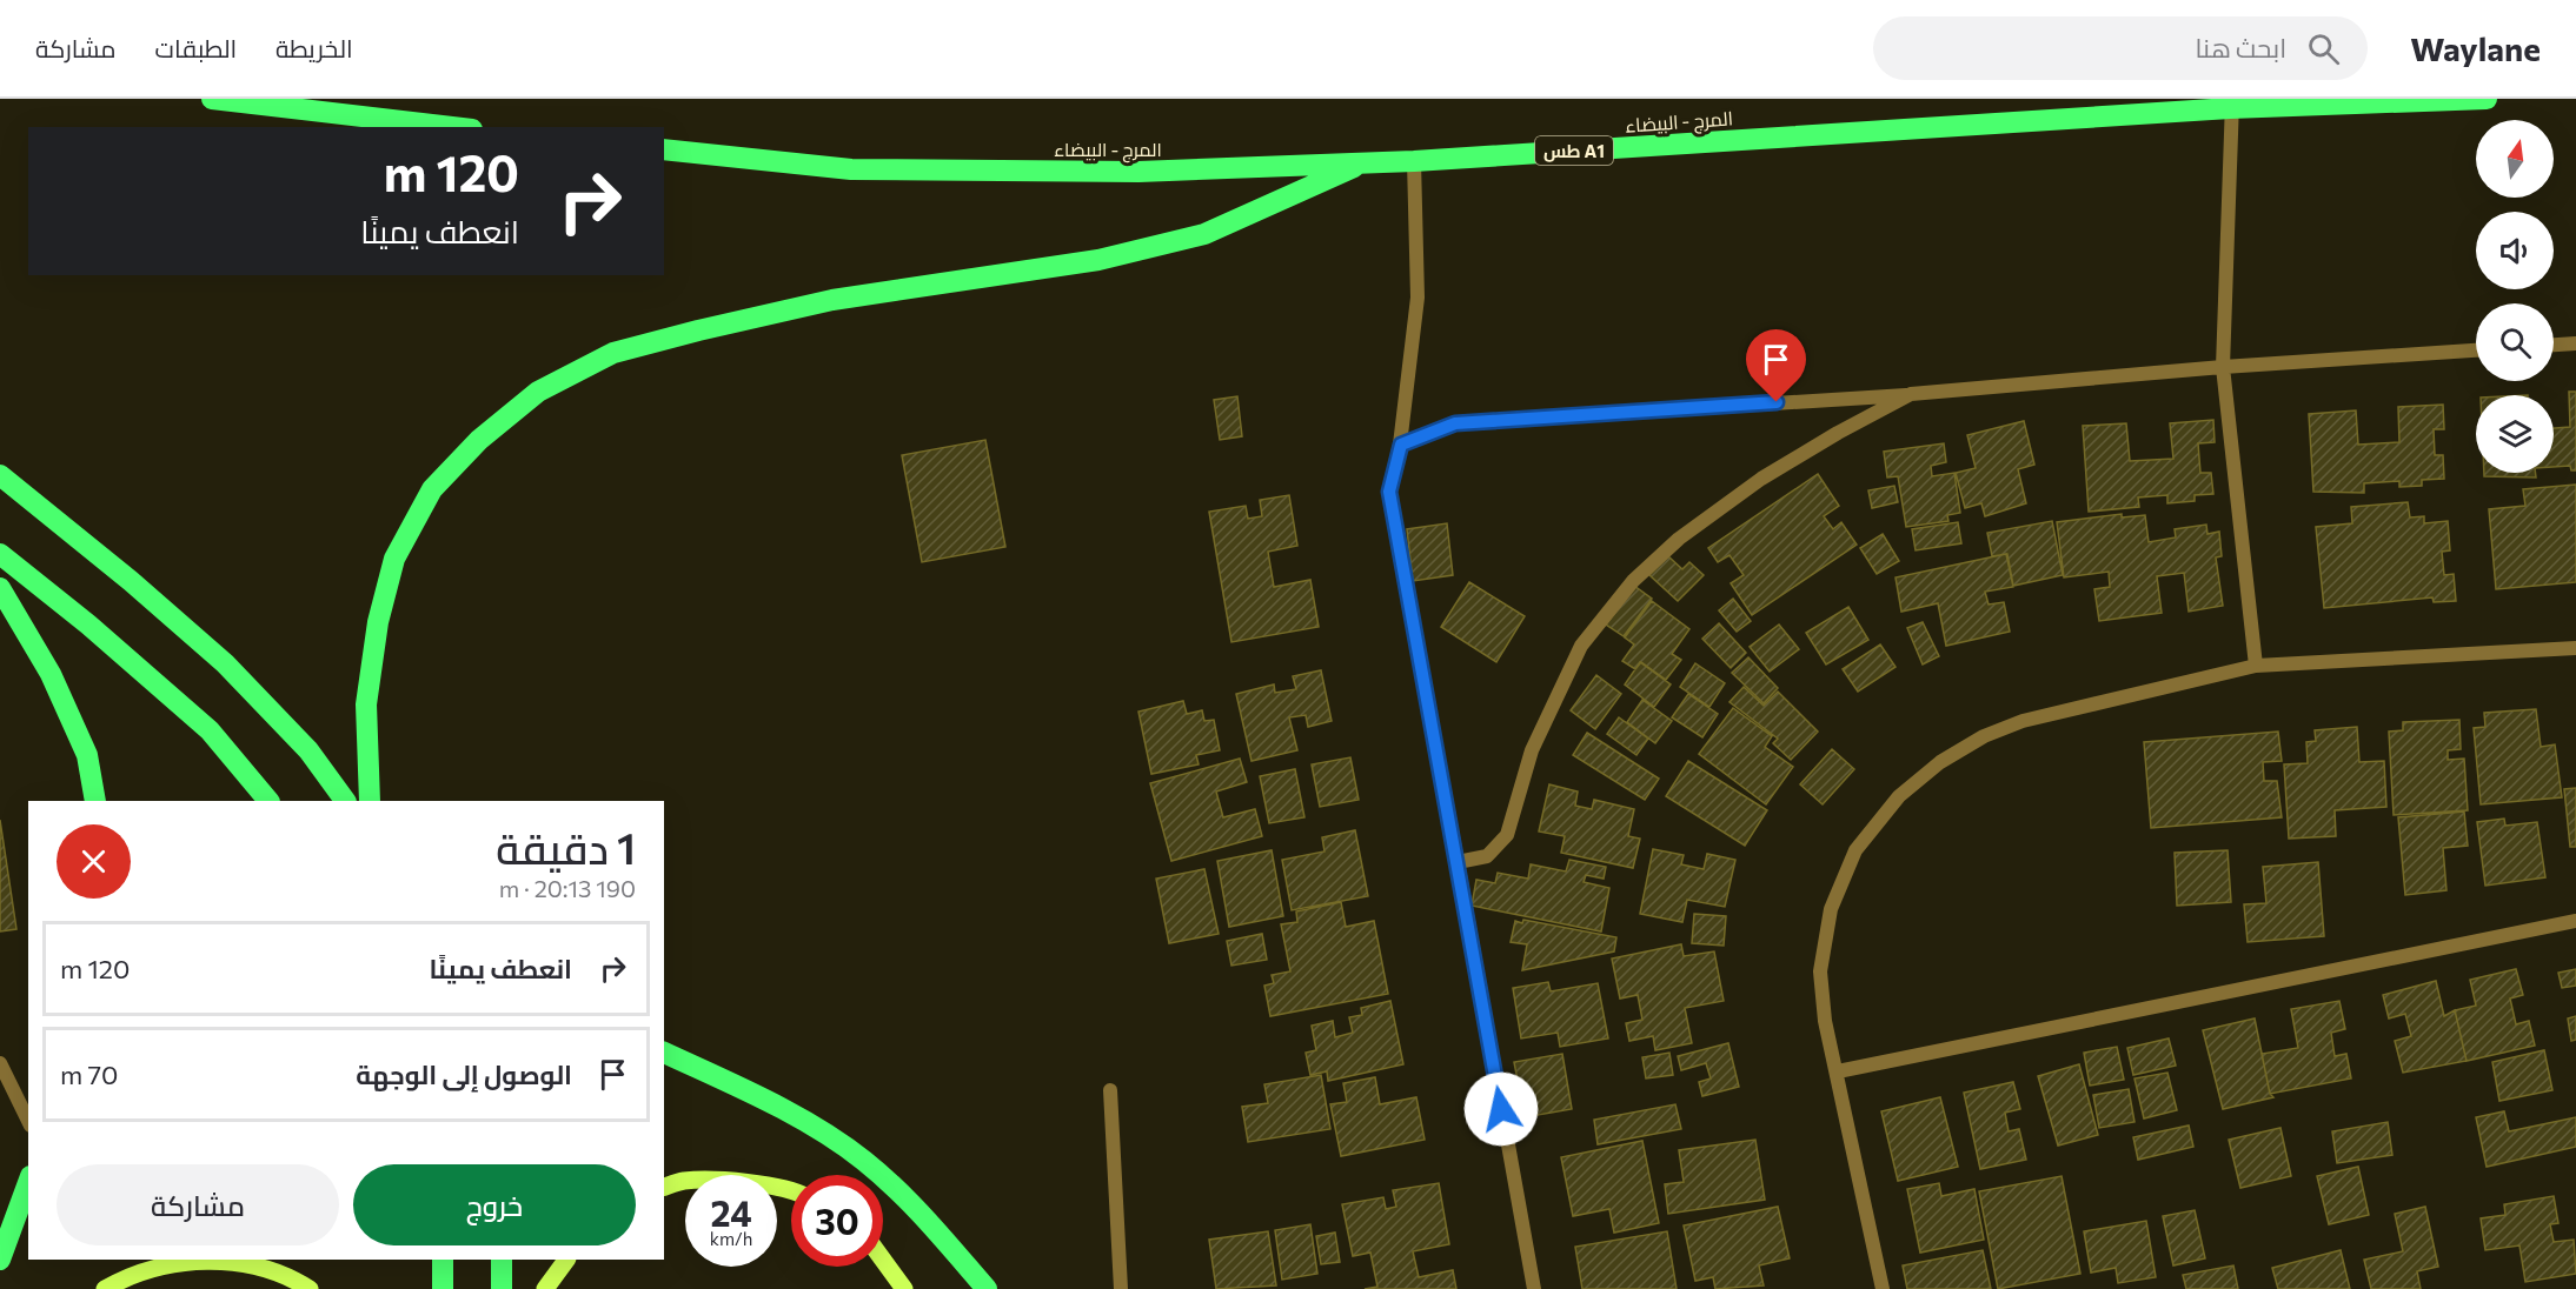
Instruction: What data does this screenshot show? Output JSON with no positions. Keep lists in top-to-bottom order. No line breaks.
{"streets":{"highway":["المرج - البيضاء","طس A1"]},"north":"top","page":{"header":"Waylane","search":"ابحث هنا","nav":["الخريطة","الطبقات","مشاركة"],"turn":["120 m","انعطف يمينًا"],"heading":["1 دقيقة","190 m · 20:13"],"list":[{"name":"انعطف يمينًا","value":"120 m"},{"name":"الوصول إلى الوجهة","value":"70 m"}],"buttons":["خروج","مشاركة"],"speed":"24 km/h","limit":"30"}}
